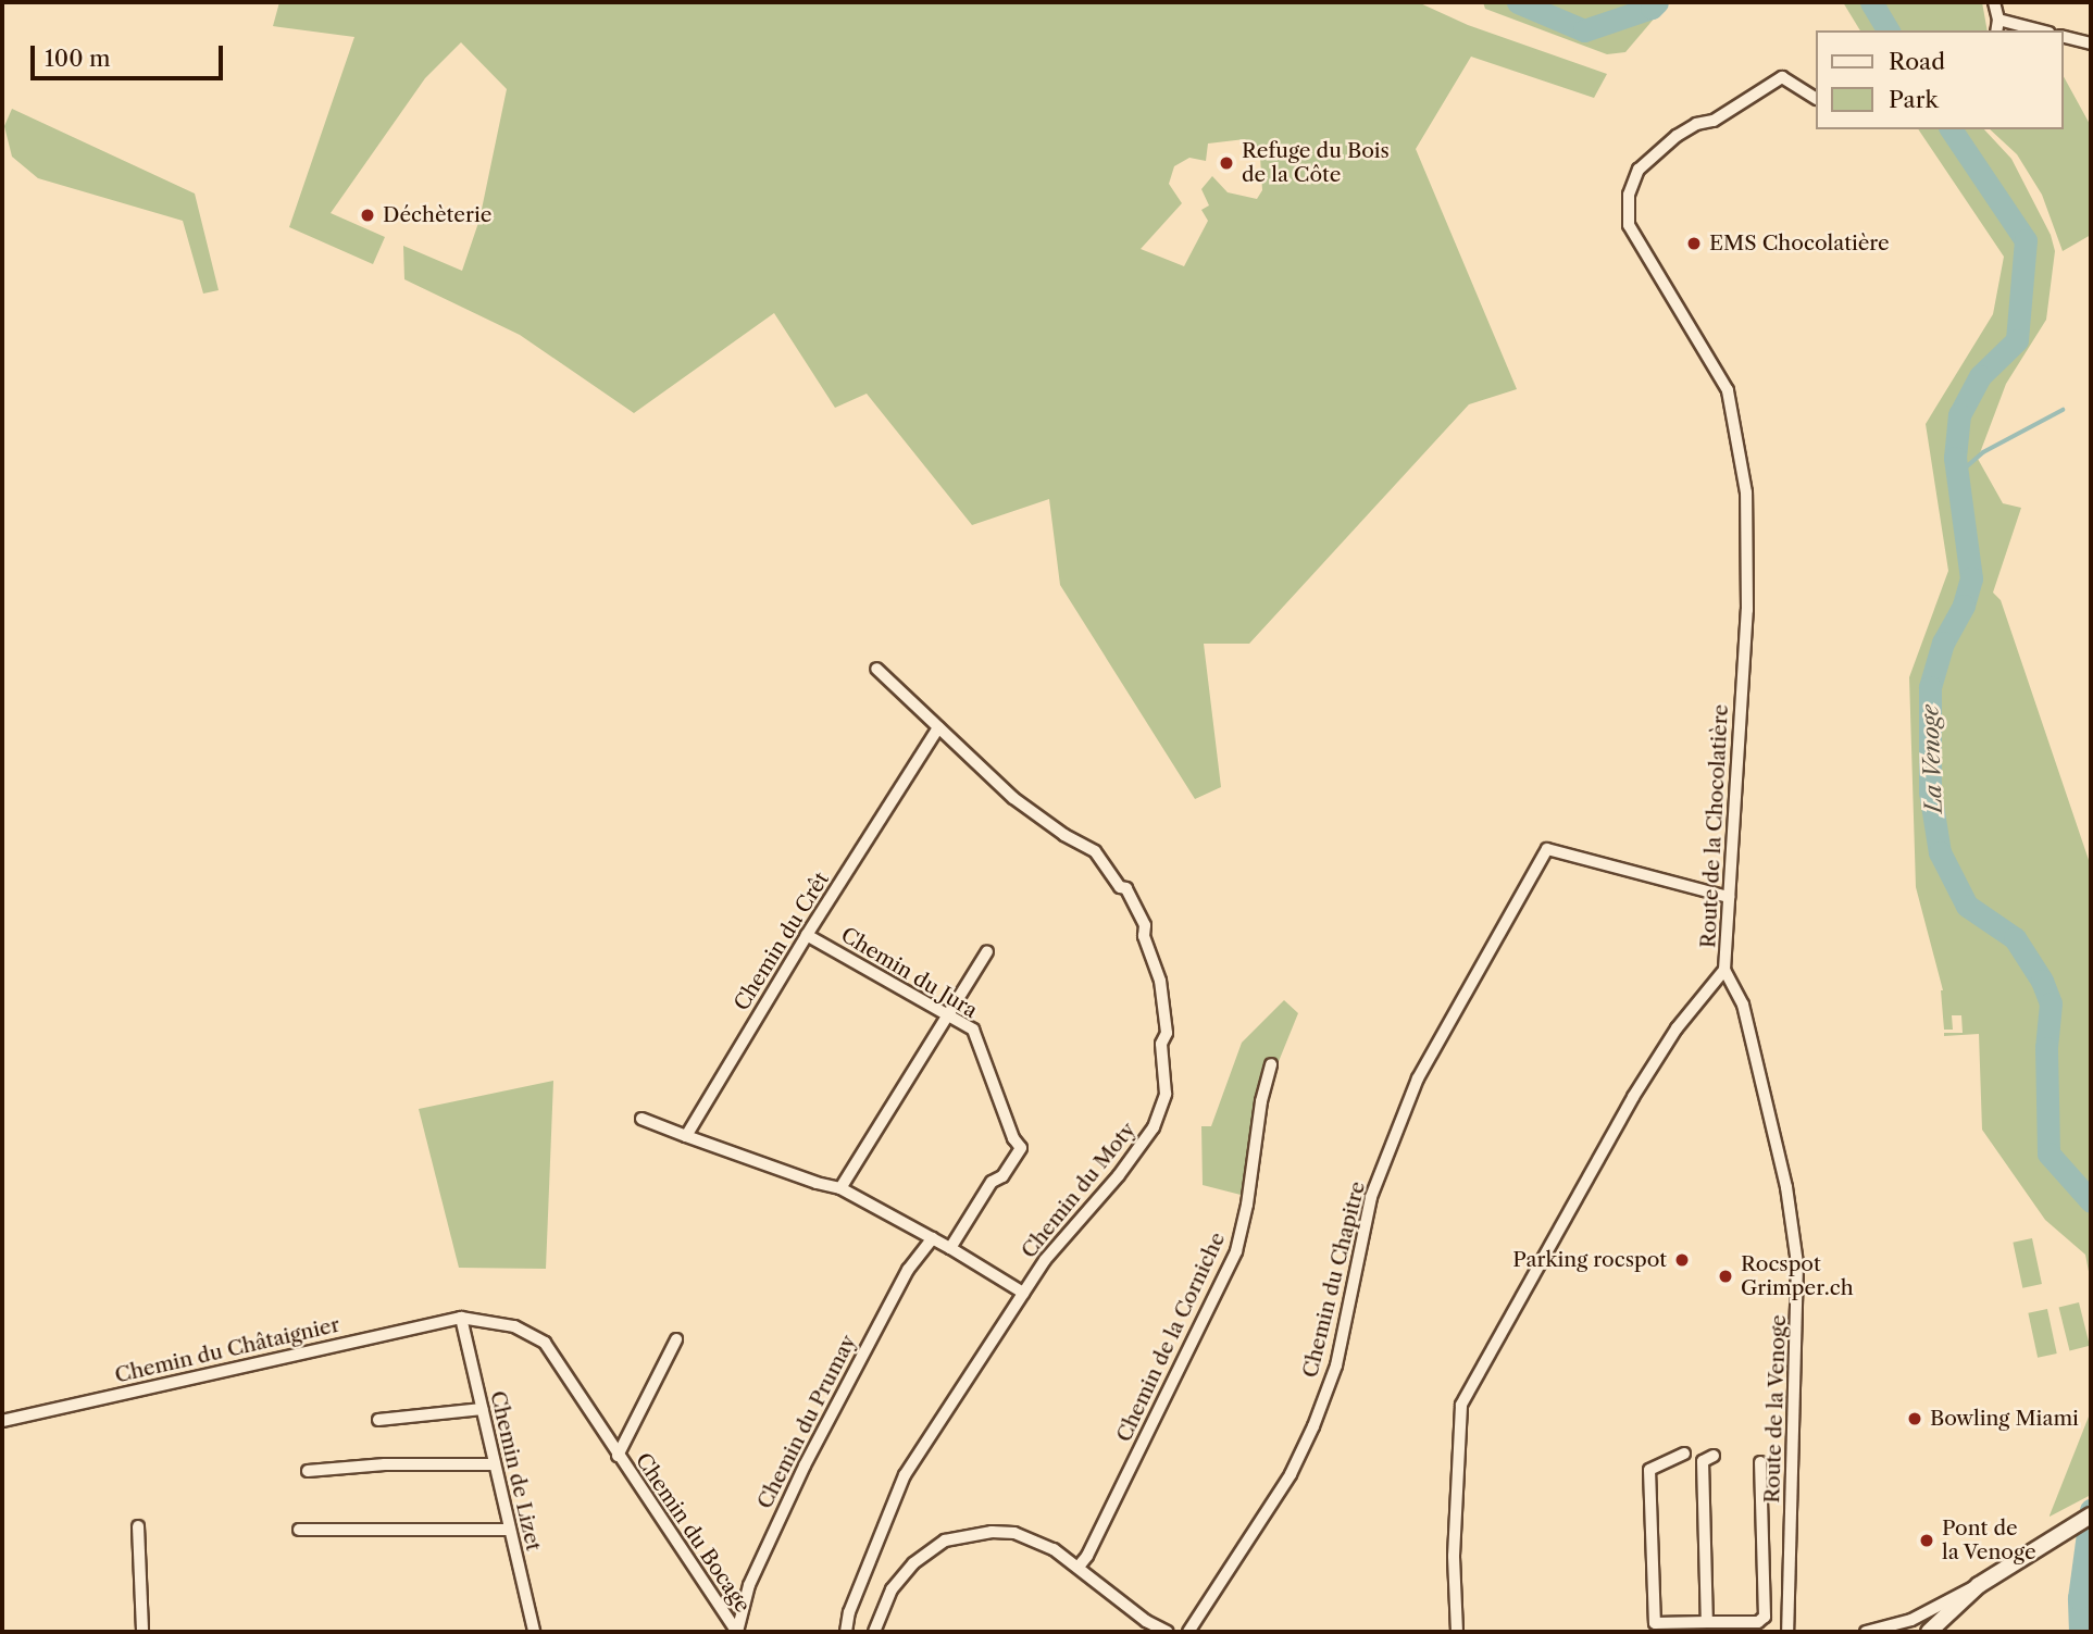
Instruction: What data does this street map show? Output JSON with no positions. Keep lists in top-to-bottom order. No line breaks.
{"streets":{"street":["Route de la Chocolatière","Chemin du Crêt","Chemin du Jura","Chemin du Moty","Chemin du Chapitre","Chemin de la Corniche","Chemin du Châtaignier","Route de la Venoge","Chemin du Prumay","Chemin de Lizet","Chemin du Bocage"]},"crossings":[["Route de la Chocolatière","Chemin du Chapitre"],["Route de la Chocolatière","Route de la Venoge"],["Chemin du Crêt","Chemin du Jura"],["Chemin du Crêt","Chemin du Moty"],["Chemin du Châtaignier","Chemin de Lizet"],["Chemin du Châtaignier","Chemin du Bocage"],["Chemin du Prumay","Chemin du Bocage"],["Chemin de Lizet","Chemin du Bocage"]],"water":["La Venoge"],"places":["Refuge du Bois de la Côte","Déchèterie","EMS Chocolatière","Parking rocspot","Rocspot Grimper.ch","Bowling Miami","Pont de la Venoge"],"legend":["Road","Park"],"scale_bar":"100 m"}
